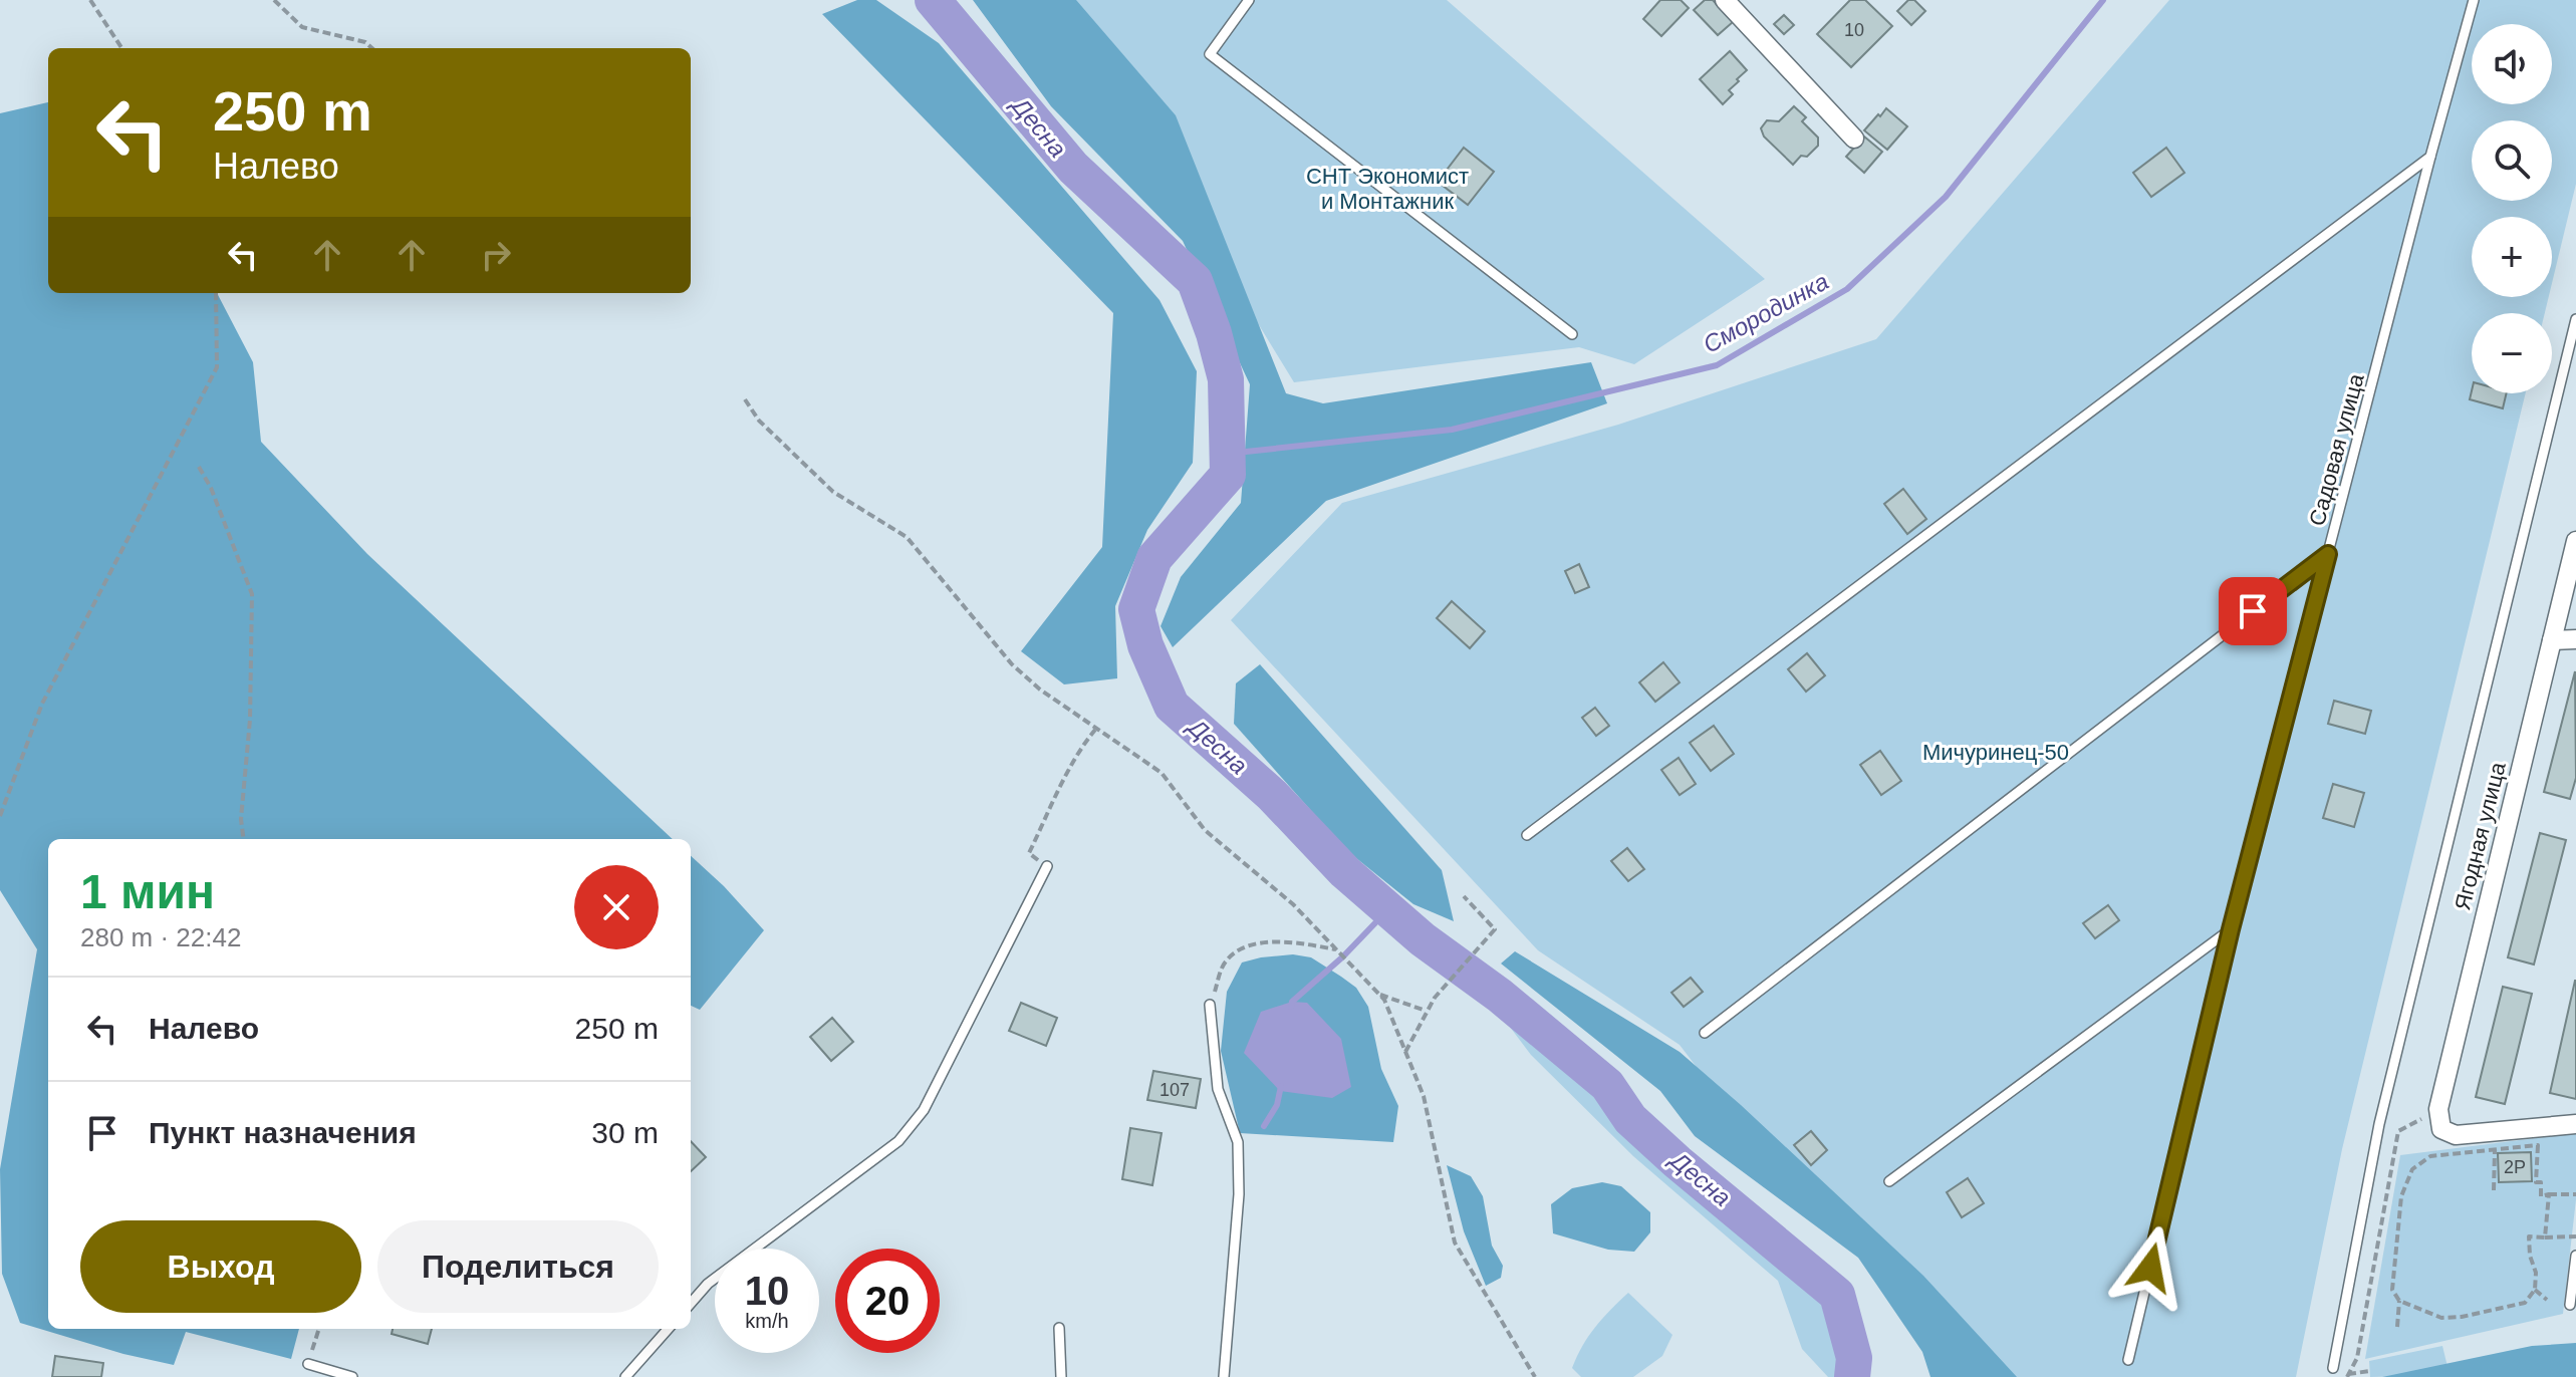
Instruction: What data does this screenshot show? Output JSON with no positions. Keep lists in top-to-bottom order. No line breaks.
{"streets":{"street":["Ягодная улица"],"lane":["Садовая улица"]},"water":["Десна","Смородинка"],"parks":["СНТ Экономист и Монтажник","Мичуринец-50"],"house_numbers":["10","107","2Р"],"page":{"map_buttons":["+","−"],"turn":["250 m","Налево"],"heading":["1 мин","280 m · 22:42"],"list":[{"name":"Налево","value":"250 m"},{"name":"Пункт назначения","value":"30 m"}],"buttons":["Выход","Поделиться"],"speed":"10 km/h","limit":"20"}}
